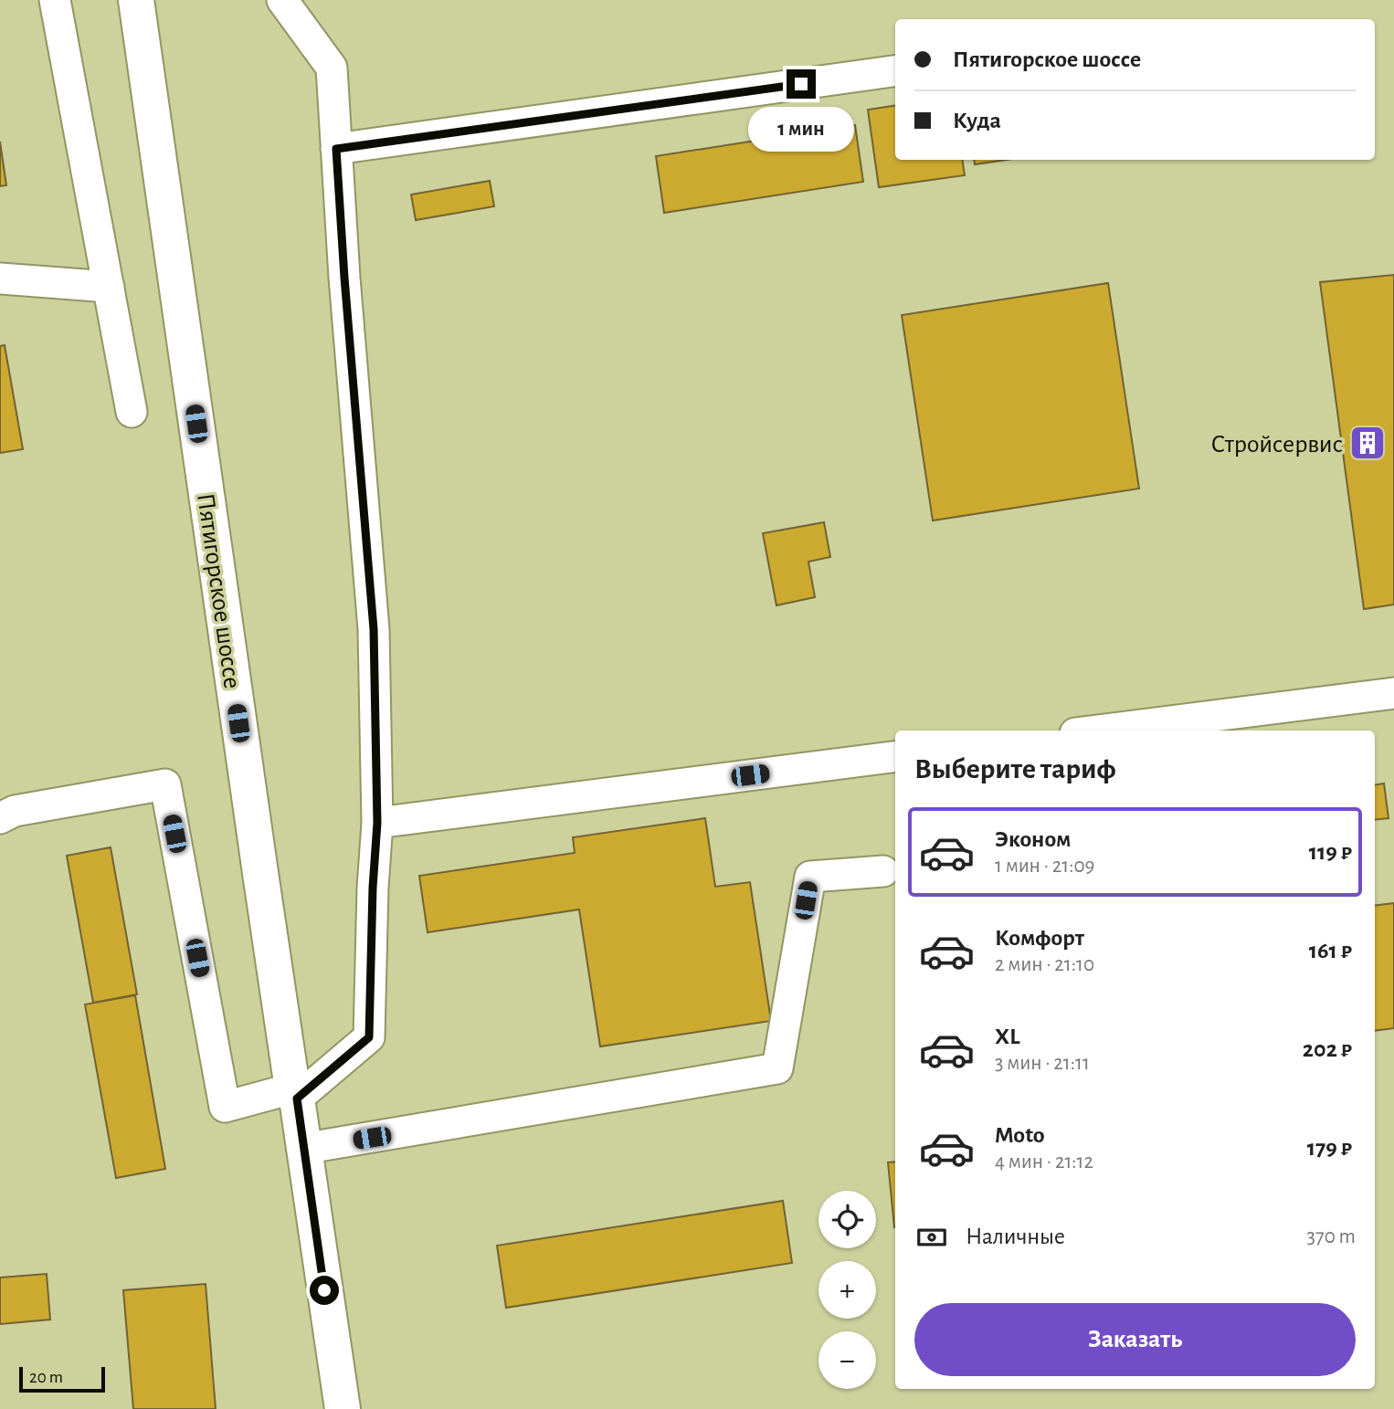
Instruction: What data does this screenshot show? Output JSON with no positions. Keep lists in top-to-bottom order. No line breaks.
{"streets":{"main road":["Пятигорское шоссе"]},"places":{"building":["Стройсервис"]},"scale_bar":"20 m","page":{"banner":["Пятигорское шоссе","Куда"],"bubble":"1 мин","heading":"Выберите тариф","list":[{"name":"Эконом","note":"1 мин · 21:09","value":"119 ₽"},{"name":"Комфорт","note":"2 мин · 21:10","value":"161 ₽"},{"name":"XL","note":"3 мин · 21:11","value":"202 ₽"},{"name":"Moto","note":"4 мин · 21:12","value":"179 ₽"}],"map_buttons":["+","−"],"pay":["Наличные","370 m"],"buttons":"Заказать","scale":"20 m"}}
